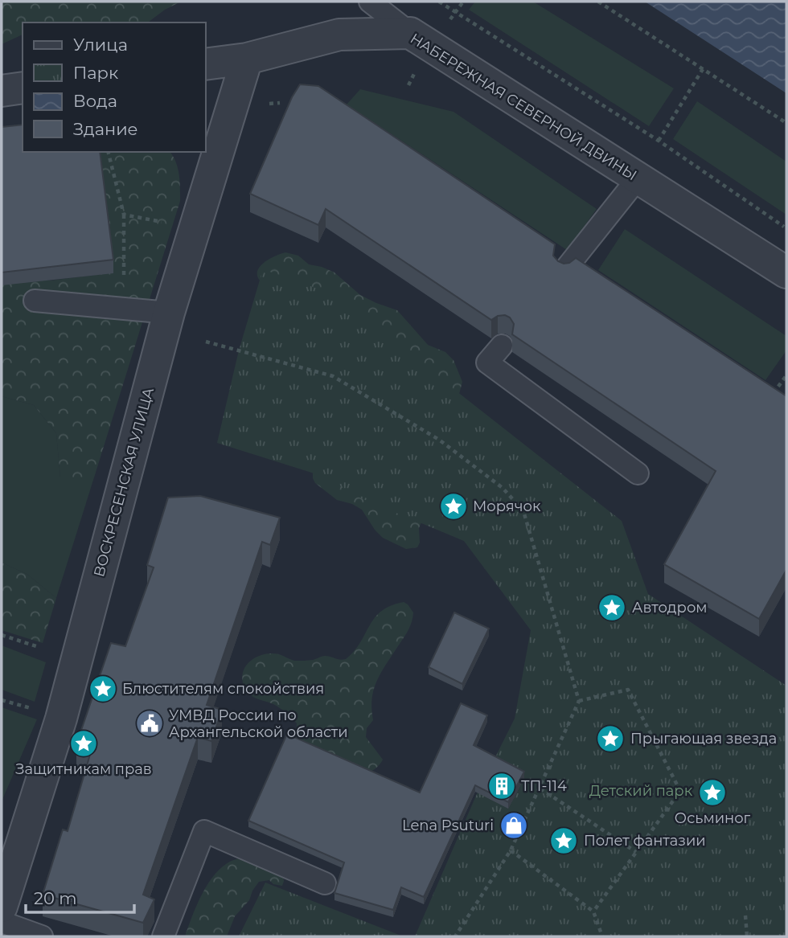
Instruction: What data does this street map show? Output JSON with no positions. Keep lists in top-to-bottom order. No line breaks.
{"streets":{"street":["НАБЕРЕЖНАЯ СЕВЕРНОЙ ДВИНЫ","ВОСКРЕСЕНСКАЯ УЛИЦА"]},"crossings":[["НАБЕРЕЖНАЯ СЕВЕРНОЙ ДВИНЫ","ВОСКРЕСЕНСКАЯ УЛИЦА"]],"parks":["Детский парк"],"places":{"place":["Морячок","Автодром","Блюстителям спокойствия","Прыгающая звезда","Защитникам прав","Осьминог","Полет фантазии"],"public building":["УМВД России по Архангельской области"],"building":["ТП-114"],"shop":["Lena Psuturi"]},"legend":["Улица","Парк","Вода","Здание"],"scale_bar":"20 m"}
